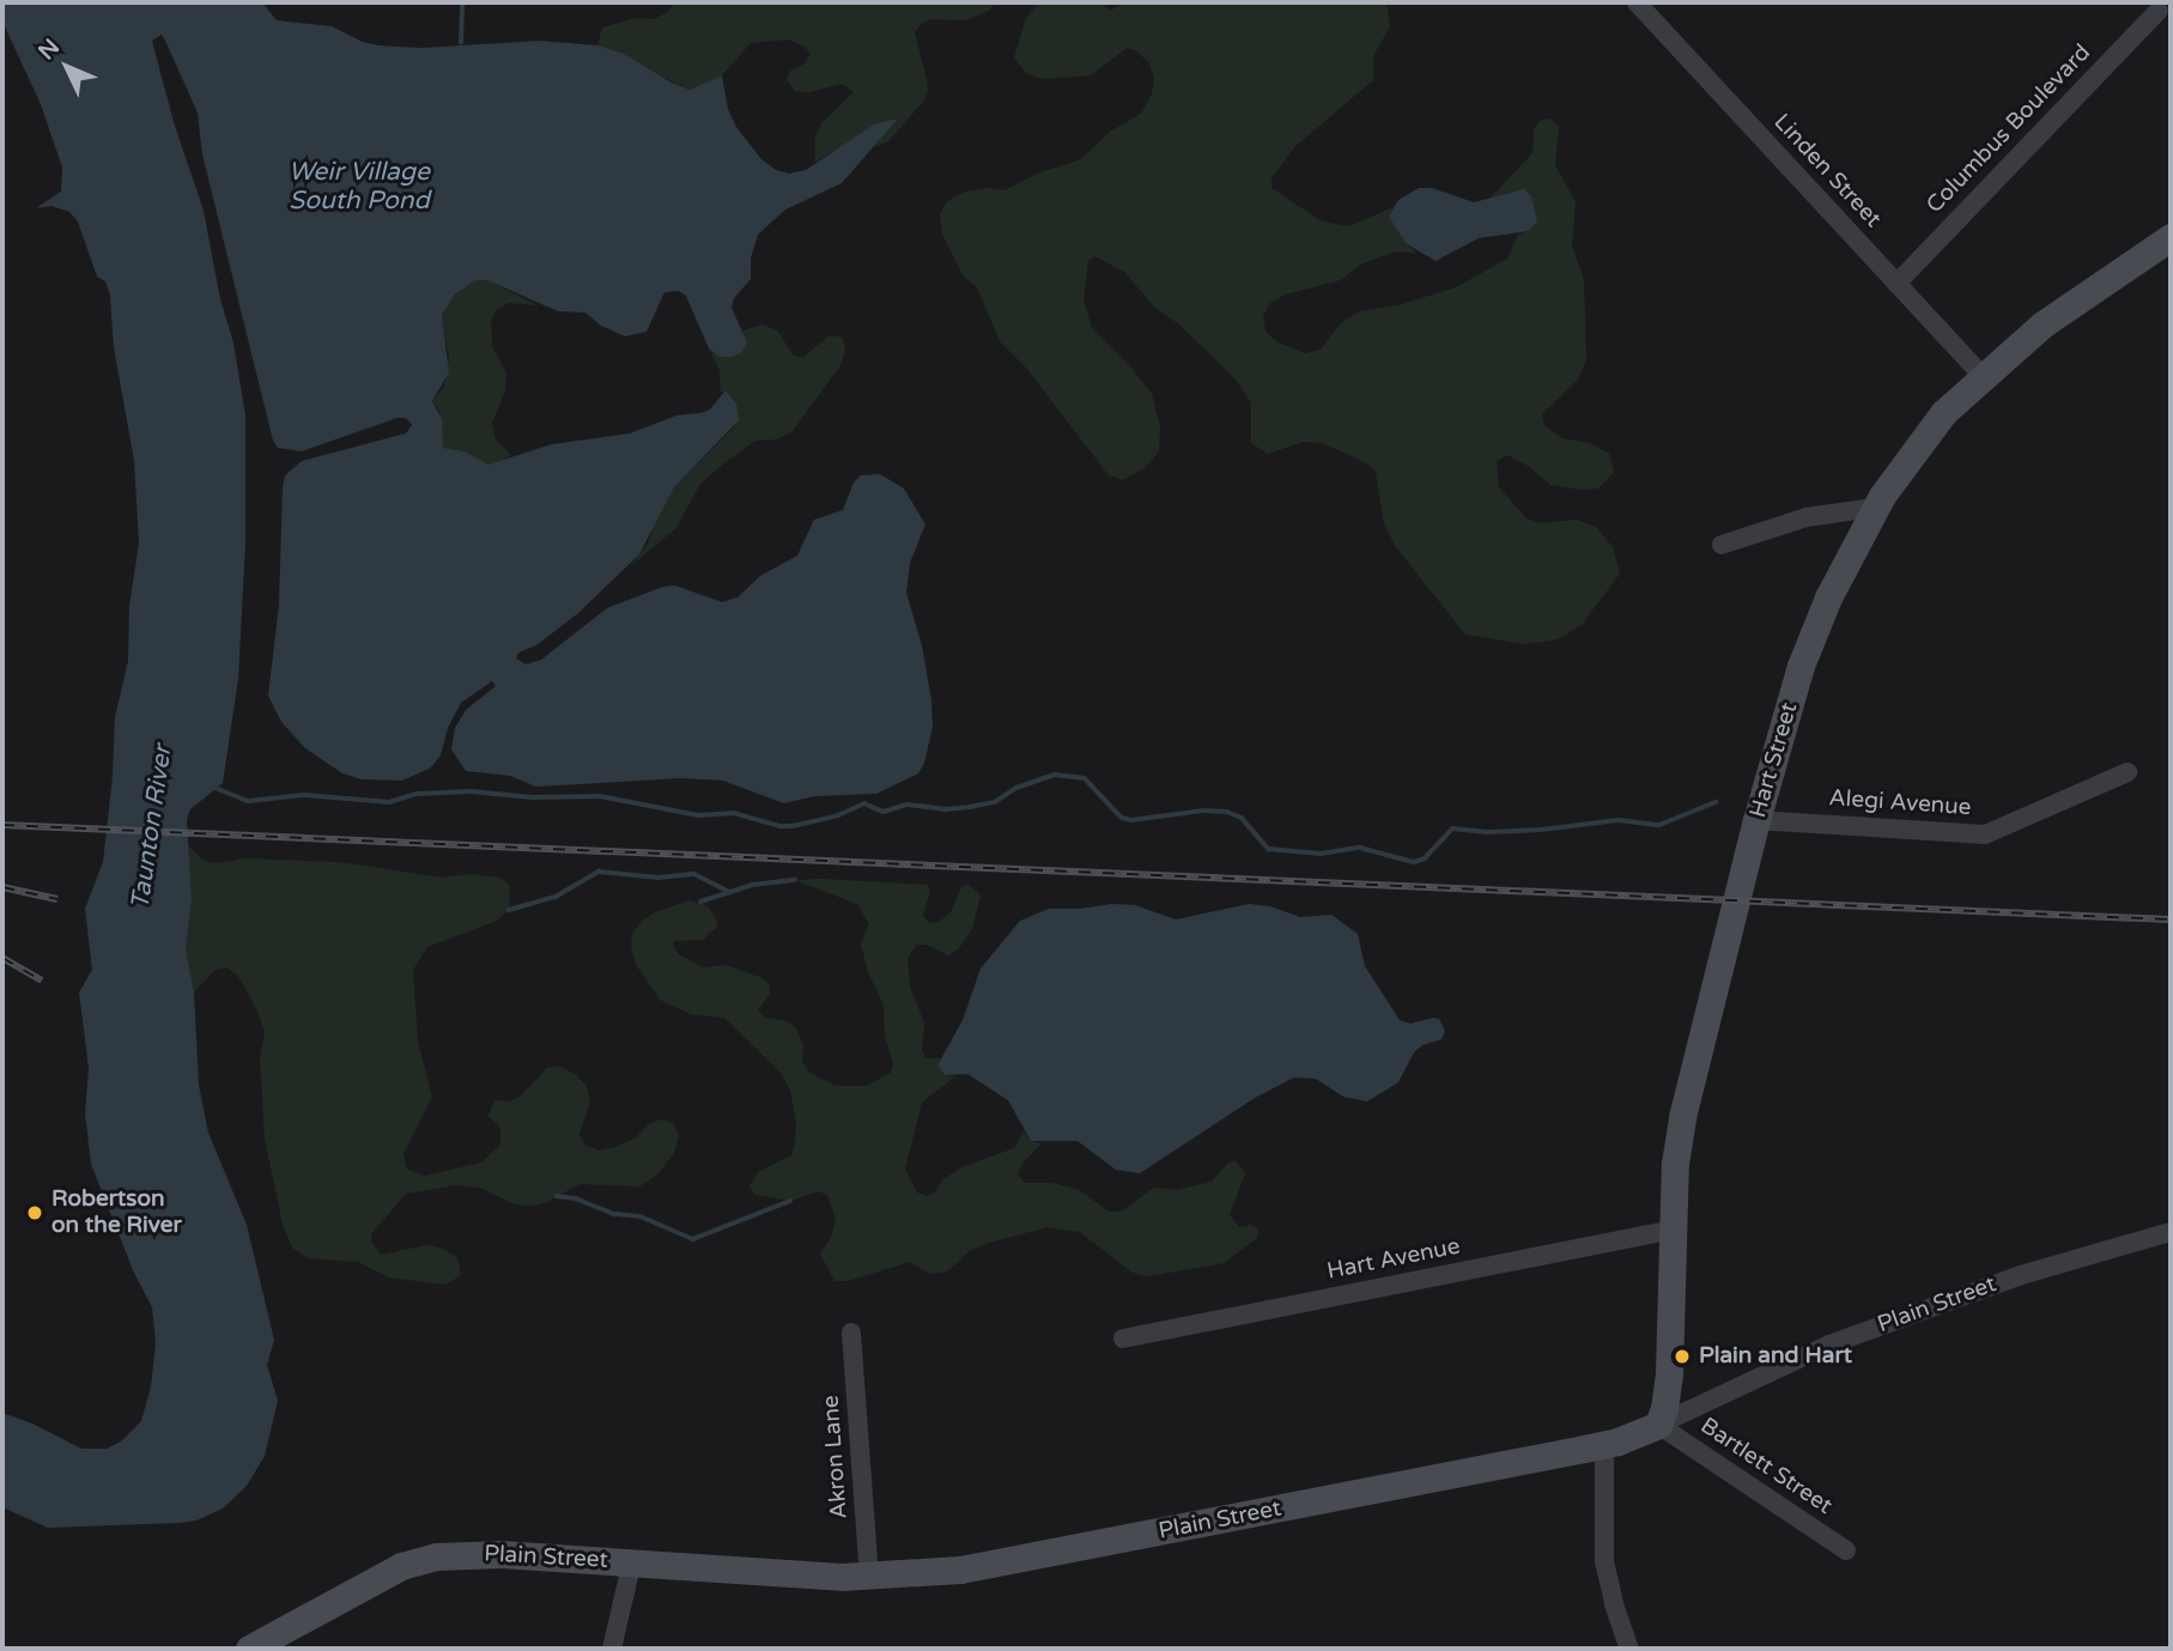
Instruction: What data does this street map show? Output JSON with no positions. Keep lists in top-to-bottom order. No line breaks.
{"streets":{"main road":["Hart Street","Plain Street"],"street":["Columbus Boulevard","Linden Street","Alegi Avenue","Hart Avenue","Akron Lane","Bartlett Street"]},"crossings":[["Columbus Boulevard","Linden Street"],["Linden Street","Hart Street"],["Hart Street","Alegi Avenue"],["Hart Street","Hart Avenue"],["Hart Street","Plain Street"],["Hart Street","Bartlett Street"],["Plain Street","Akron Lane"],["Plain Street","Bartlett Street"]],"water":["Weir Village South Pond","Taunton River"],"places":["Robertson on the River","Plain and Hart"],"north":"top left"}
